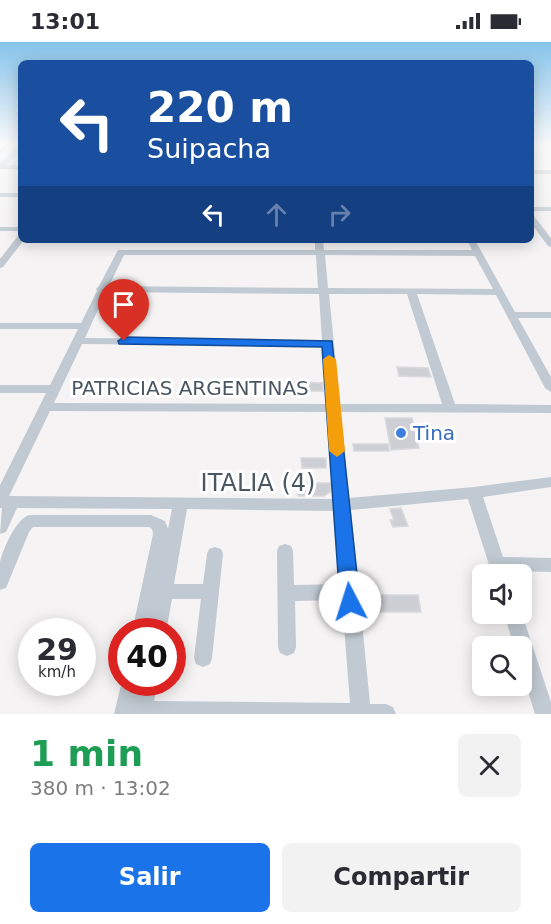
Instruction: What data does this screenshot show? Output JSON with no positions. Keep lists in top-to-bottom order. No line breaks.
{"streets":{"street":["PATRICIAS ARGENTINAS","ITALIA (4)"]},"places":["Tina"],"page":{"status":"13:01","turn":["220 m","Suipacha"],"speed":"29 km/h","limit":"40","heading":["1 min","380 m · 13:02"],"buttons":["Salir","Compartir"]}}
